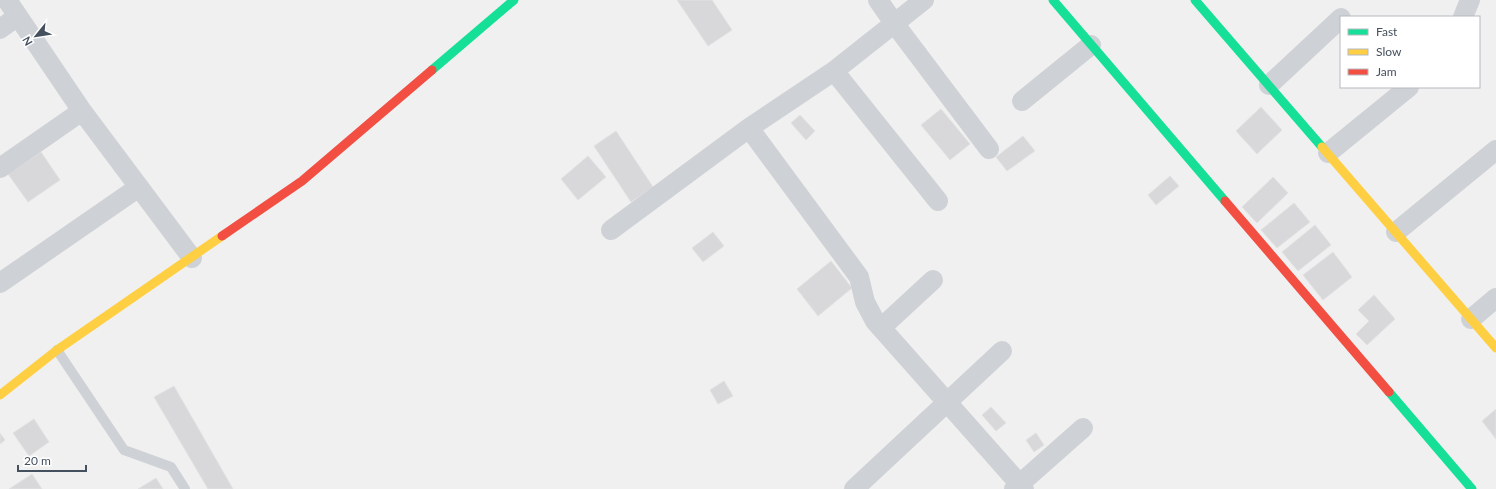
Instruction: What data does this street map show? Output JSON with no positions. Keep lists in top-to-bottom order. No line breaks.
{"legend":["Fast","Slow","Jam"],"scale_bar":"20 m","north":"bottom left"}
